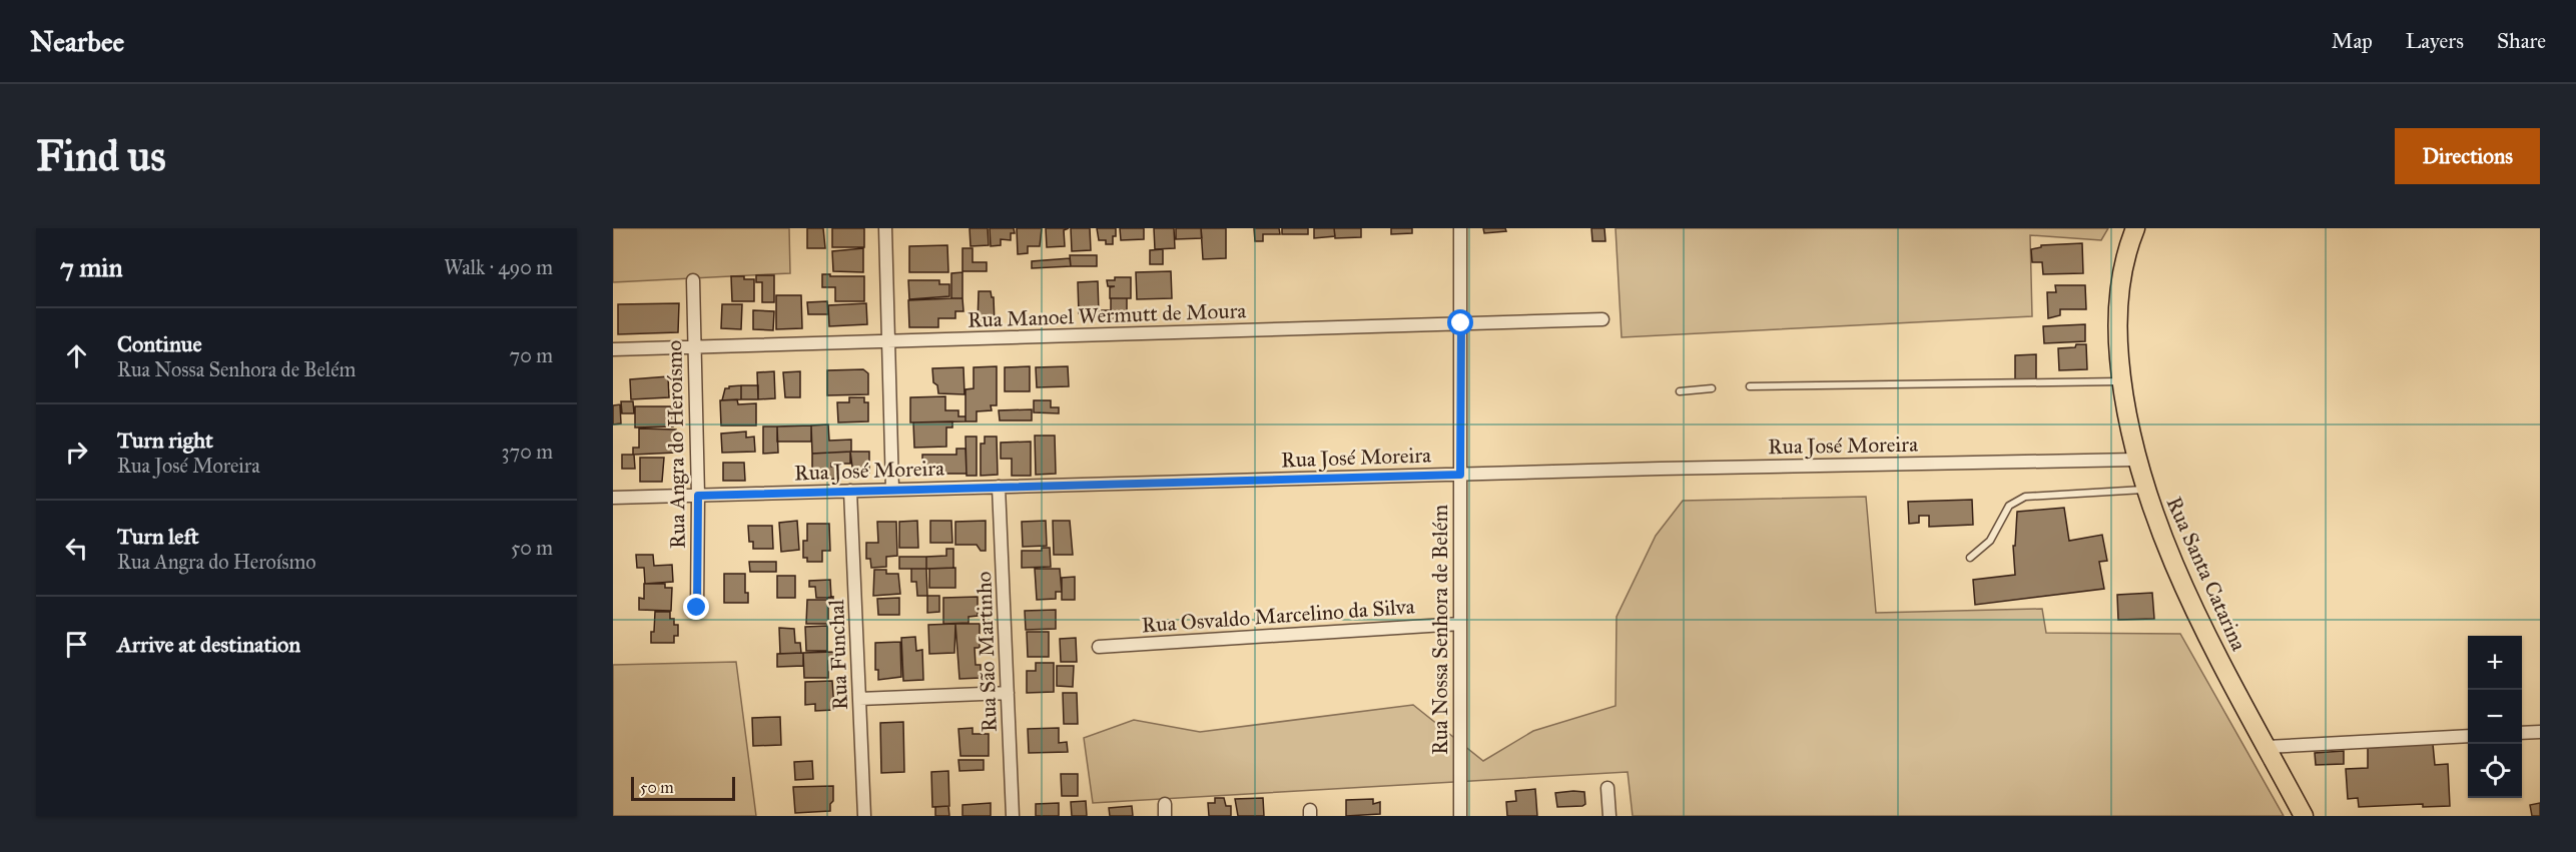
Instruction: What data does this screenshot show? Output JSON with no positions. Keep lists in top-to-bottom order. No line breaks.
{"streets":{"main road":["Rua Santa Catarina"],"street":["Rua Manoel Wermutt de Moura","Rua Angra do Heroísmo","Rua José Moreira","Rua Osvaldo Marcelino da Silva","Rua Nossa Senhora de Belém","Rua São Martinho","Rua Funchal"]},"crossings":[["Rua Manoel Wermutt de Moura","Rua Angra do Heroísmo"],["Rua Manoel Wermutt de Moura","Rua Nossa Senhora de Belém"],["Rua Angra do Heroísmo","Rua José Moreira"],["Rua José Moreira","Rua Santa Catarina"],["Rua José Moreira","Rua Nossa Senhora de Belém"],["Rua José Moreira","Rua São Martinho"],["Rua José Moreira","Rua Funchal"],["Rua Osvaldo Marcelino da Silva","Rua Nossa Senhora de Belém"]],"scale_bar":"50 m","page":{"header":"Nearbee","nav":["Map","Layers","Share"],"buttons":"Directions","title":"Find us","heading":["7 min","Walk · 490 m"],"list":[["Continue","Rua Nossa Senhora de Belém","70 m"],["Turn right","Rua José Moreira","370 m"],["Turn left","Rua Angra do Heroísmo","50 m"],"Arrive at destination"],"map_buttons":["+","−"],"scale":"50 m"}}
